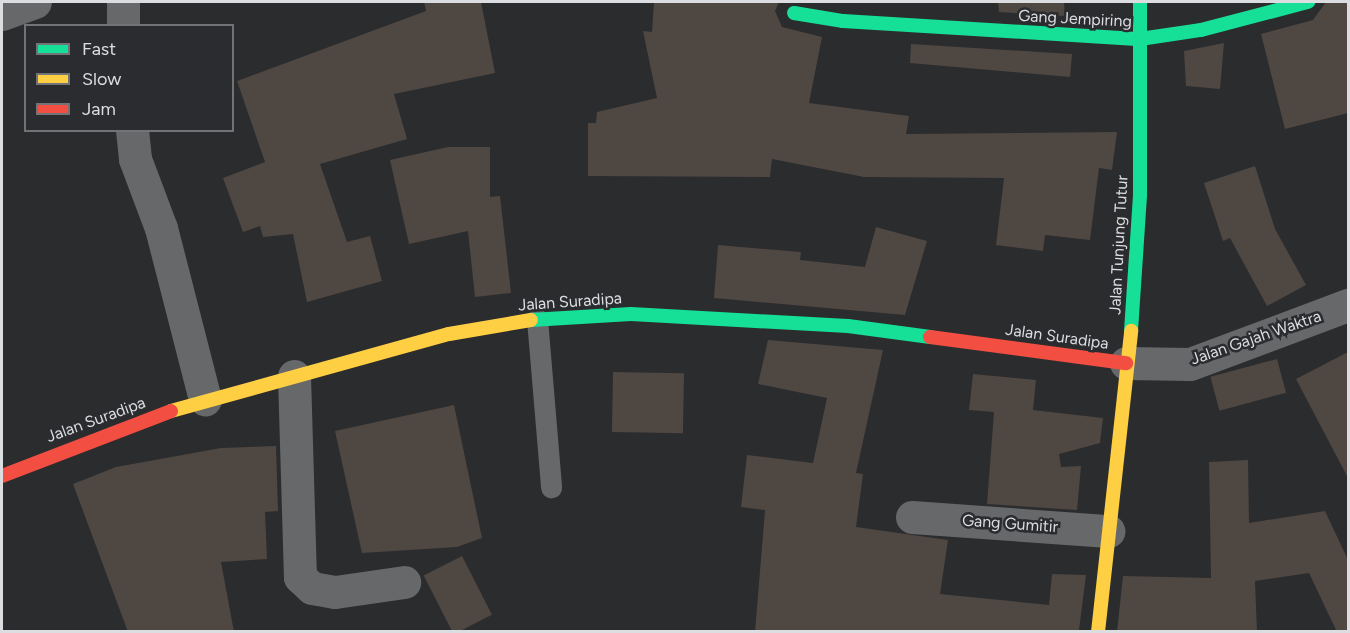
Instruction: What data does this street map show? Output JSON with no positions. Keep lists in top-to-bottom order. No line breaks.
{"streets":{"street":["Gang Jempiring","Jalan Tunjung Tutur","Jalan Suradipa","Jalan Gajah Waktra","Gang Gumitir"]},"crossings":[["Gang Jempiring","Jalan Tunjung Tutur"],["Jalan Tunjung Tutur","Jalan Suradipa"],["Jalan Tunjung Tutur","Jalan Gajah Waktra"],["Jalan Tunjung Tutur","Gang Gumitir"],["Jalan Suradipa","Jalan Gajah Waktra"]],"legend":["Fast","Slow","Jam"]}
